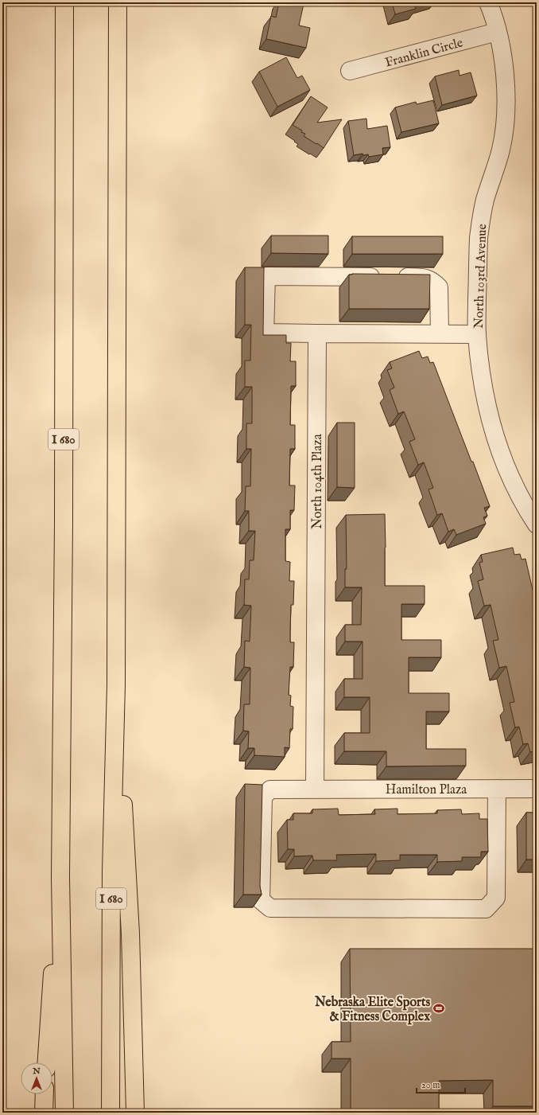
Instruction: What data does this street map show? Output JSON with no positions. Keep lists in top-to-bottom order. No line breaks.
{"streets":{"highway":["I 680"],"street":["Franklin Circle","North 103rd Avenue","North 104th Plaza","Hamilton Plaza"]},"crossings":[["Franklin Circle","North 103rd Avenue"],["North 104th Plaza","Hamilton Plaza"]],"places":{"sports":["Nebraska Elite Sports & Fitness Complex"]},"scale_bar":"20 m","north":"top"}
